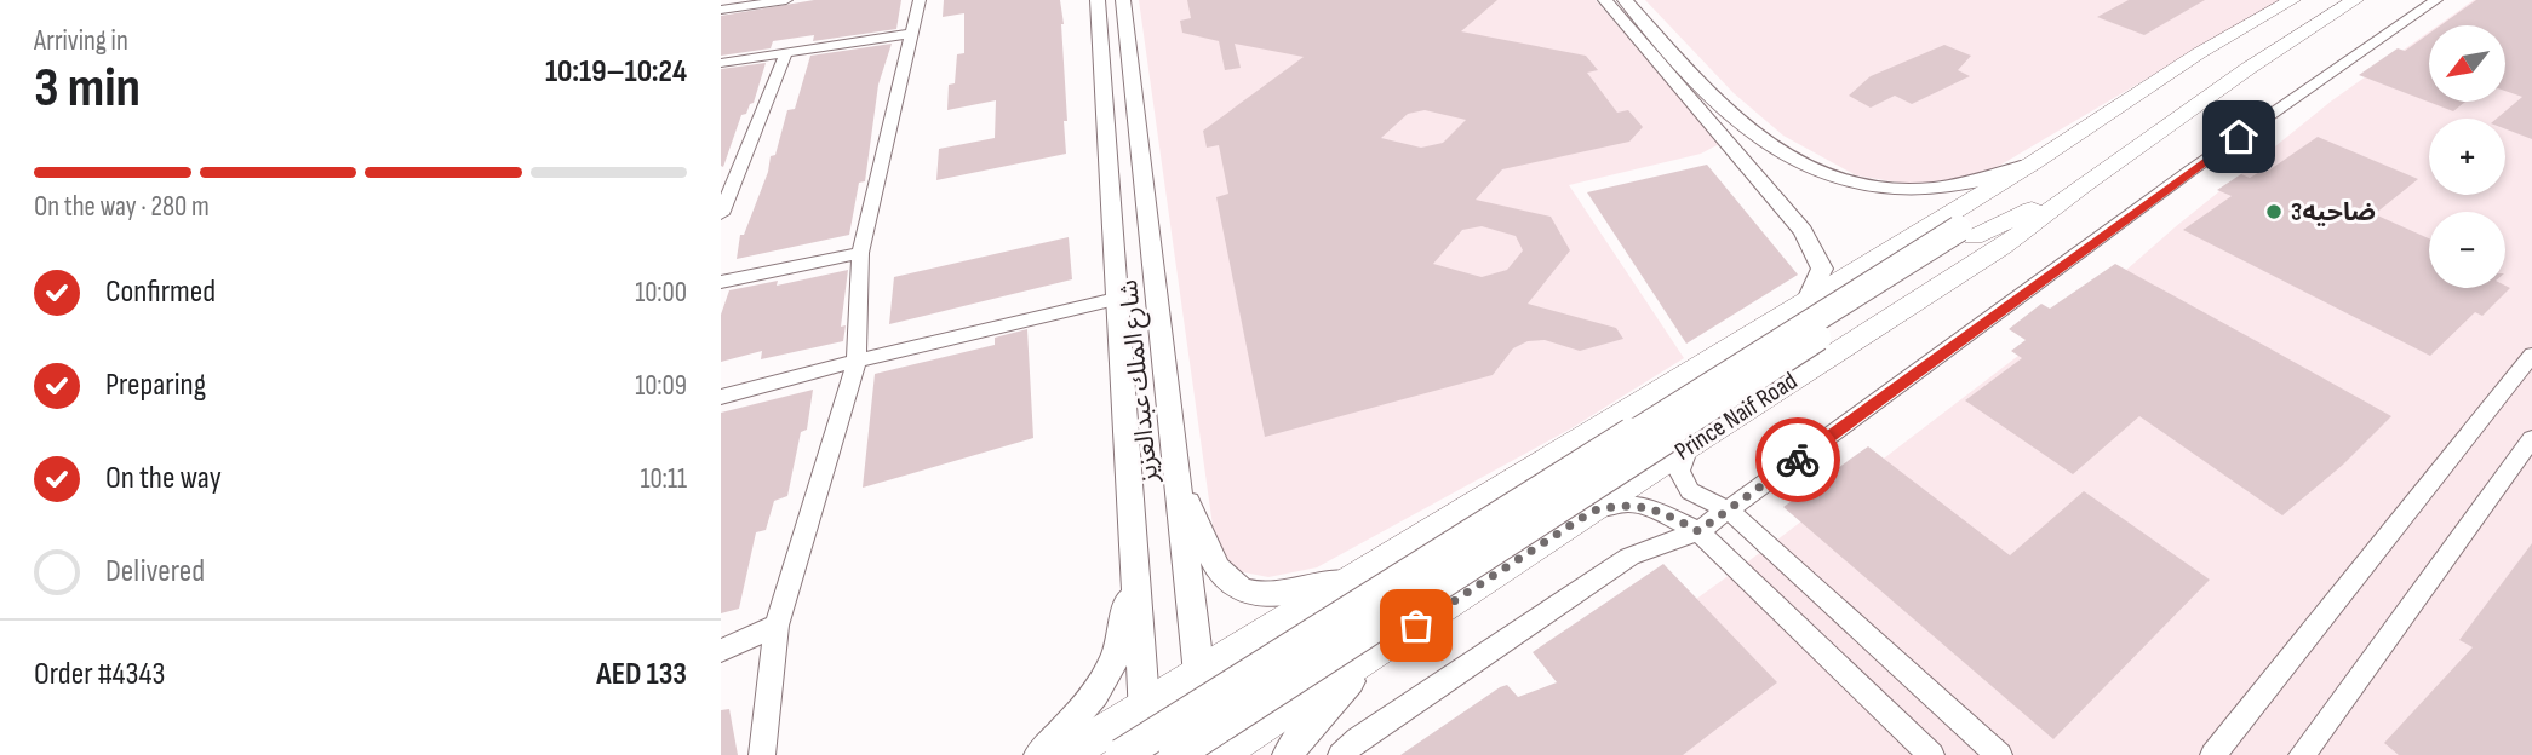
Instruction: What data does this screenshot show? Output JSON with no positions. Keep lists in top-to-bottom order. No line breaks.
{"streets":{"main road":["Prince Naif Road"],"street":["شارع الملك عبدالعزيز"]},"places":["ضاحيه3"],"north":"bottom left","page":{"heading":["3 min","Arriving in","10:19–10:24"],"panel":["Order #4343","AED 133"],"map_buttons":["+","−"],"bar":"On the way · 280 m","list":[["Confirmed","10:00"],["Preparing","10:09"],["On the way","10:11"],"Delivered"]}}
